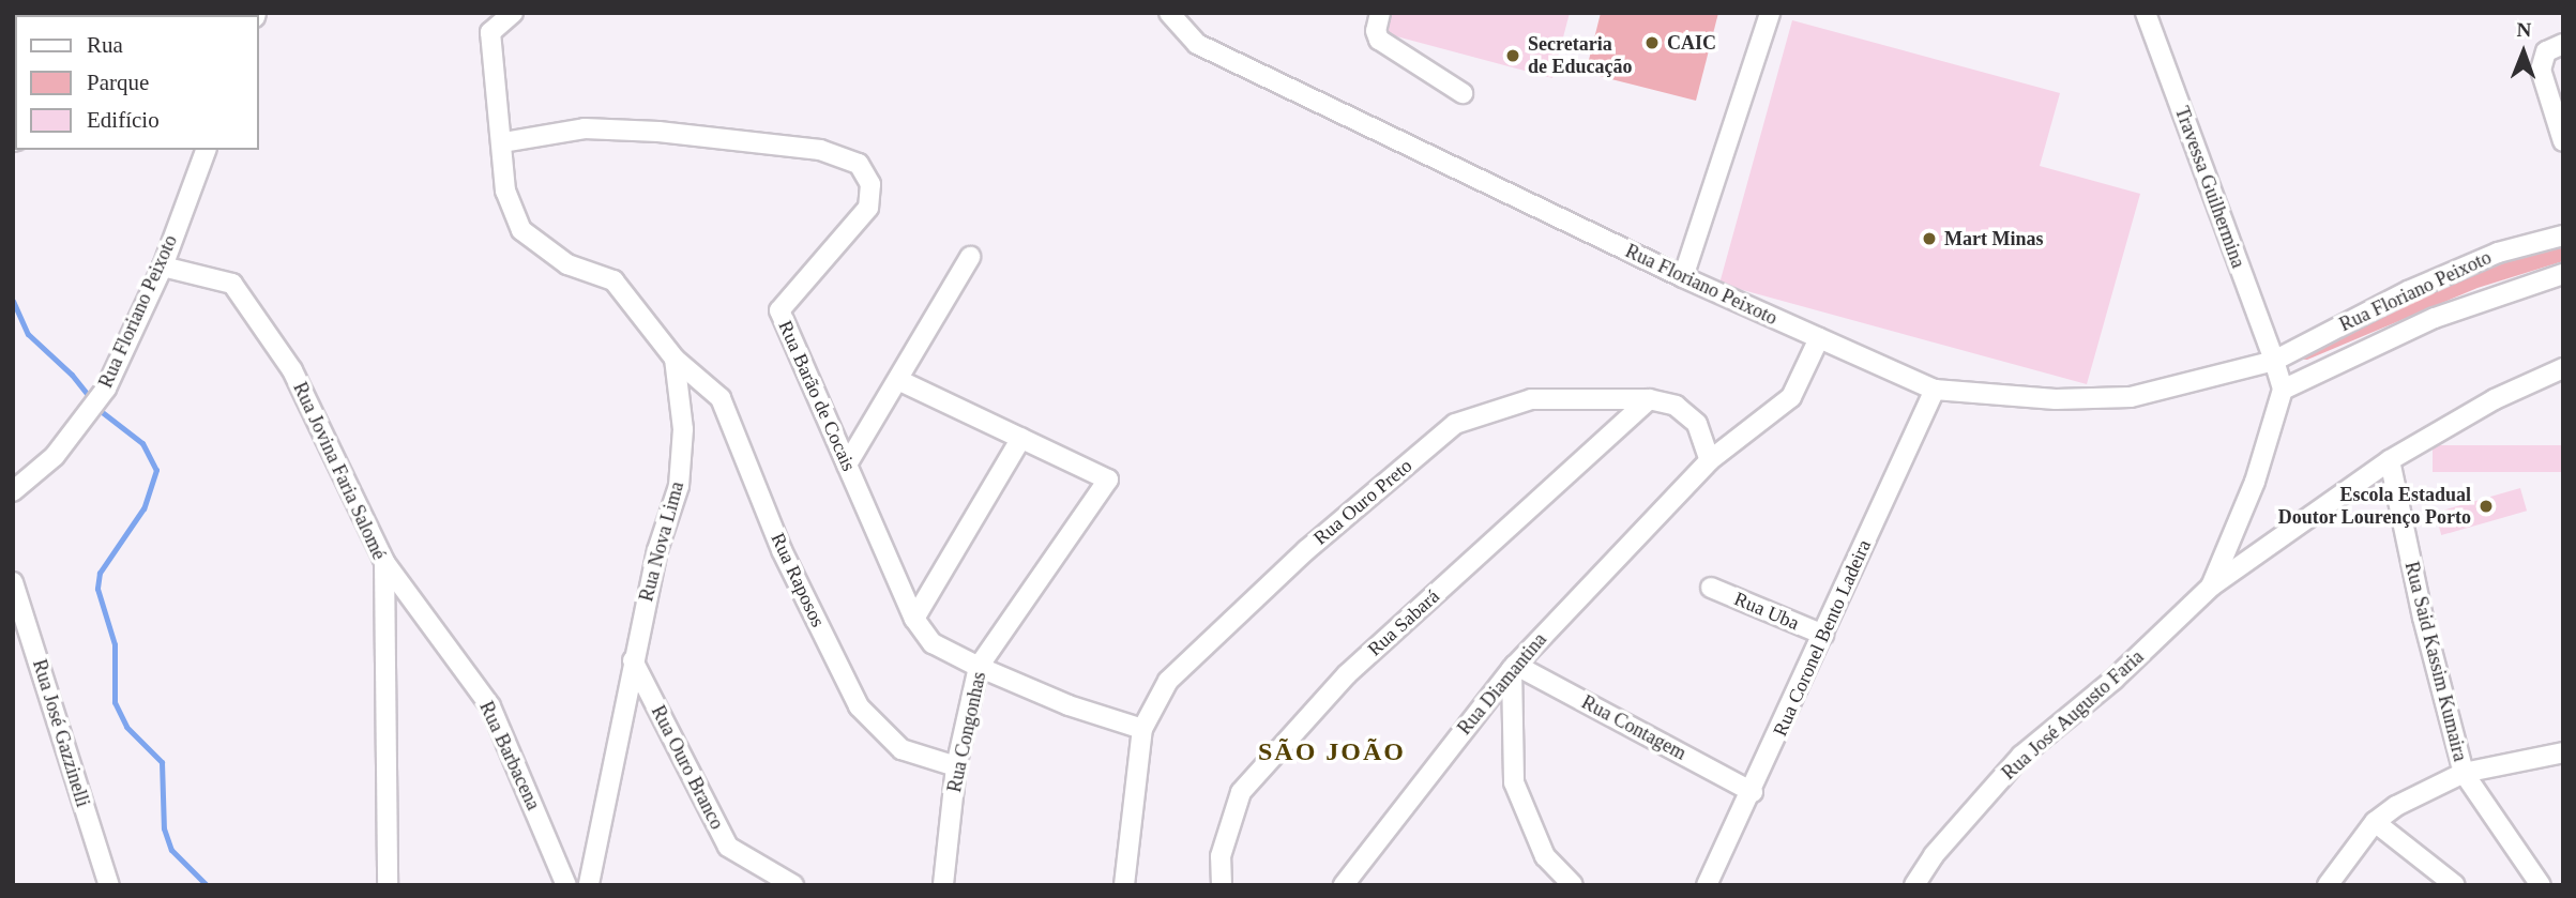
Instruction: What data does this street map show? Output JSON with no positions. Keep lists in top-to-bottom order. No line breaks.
{"streets":{"street":["Travessa Guilhermina","Rua Floriano Peixoto","Rua Barão de Cocais","Rua Jovina Faria Salomé","Rua Ouro Preto","Rua Nova Lima","Rua Raposos","Rua Uba","Rua Sabará","Rua Coronel Bento Ladeira","Rua Said Kassim Kumaira","Rua Diamantina","Rua José Augusto Faria","Rua Contagem","Rua Congonhas","Rua José Gazzinelli","Rua Barbacena","Rua Ouro Branco"]},"crossings":[["Travessa Guilhermina","Rua Floriano Peixoto"],["Rua Floriano Peixoto","Rua Jovina Faria Salomé"],["Rua Floriano Peixoto","Rua Coronel Bento Ladeira"],["Rua Floriano Peixoto","Rua Diamantina"],["Rua Barão de Cocais","Rua Ouro Preto"],["Rua Barão de Cocais","Rua Congonhas"],["Rua Jovina Faria Salomé","Rua Barbacena"],["Rua Ouro Preto","Rua Sabará"],["Rua Nova Lima","Rua Raposos"],["Rua Nova Lima","Rua Ouro Branco"],["Rua Raposos","Rua Congonhas"],["Rua Uba","Rua Coronel Bento Ladeira"],["Rua Coronel Bento Ladeira","Rua Contagem"],["Rua Said Kassim Kumaira","Rua José Augusto Faria"],["Rua Diamantina","Rua Contagem"]],"districts":["SÃO JOÃO"],"places":["CAIC","Secretaria de Educação","Mart Minas","Escola Estadual Doutor Lourenço Porto"],"legend":["Rua","Parque","Edifício"],"north":"top"}
